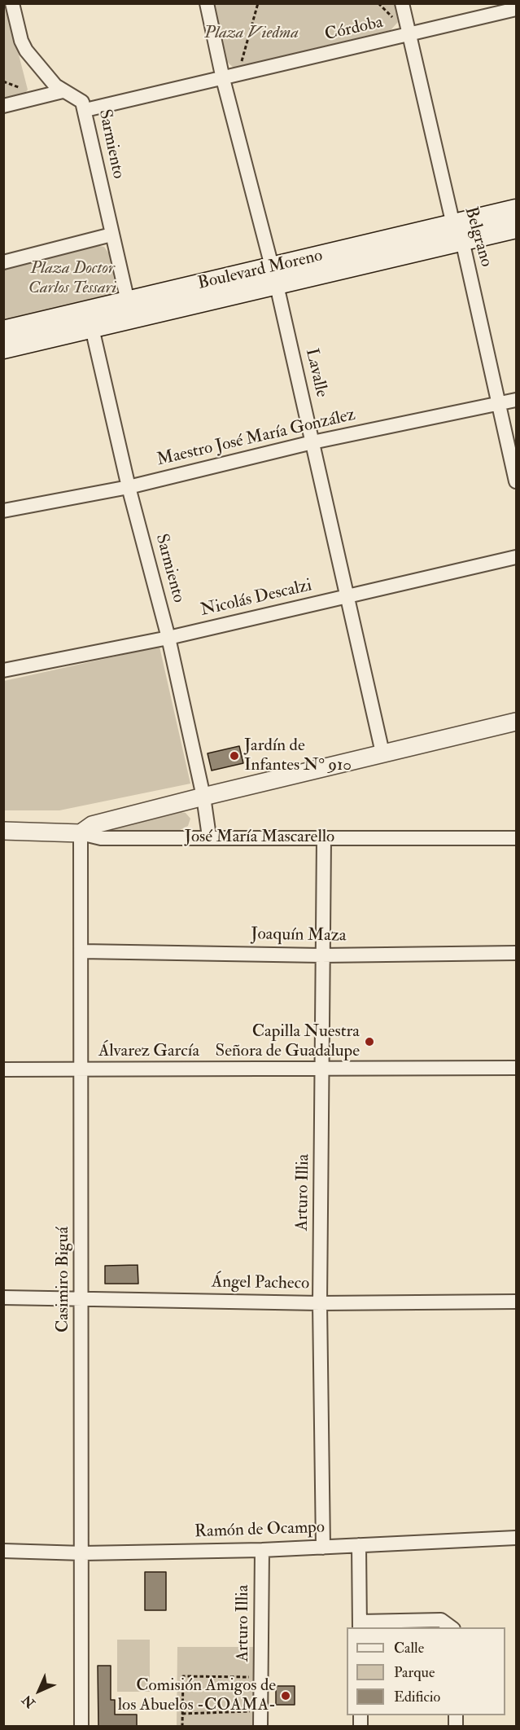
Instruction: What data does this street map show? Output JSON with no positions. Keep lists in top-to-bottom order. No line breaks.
{"streets":{"main road":["Boulevard Moreno"],"street":["Córdoba","Sarmiento","Belgrano","Lavalle","Maestro José María González","Nicolás Descalzi","José María Mascarello","Joaquín Maza","Álvarez García","Arturo Illia","Casimiro Biguá","Ángel Pacheco","Ramón de Ocampo"]},"crossings":[["Córdoba","Sarmiento"],["Córdoba","Belgrano"],["Córdoba","Lavalle"],["Sarmiento","Boulevard Moreno"],["Sarmiento","Maestro José María González"],["Sarmiento","Nicolás Descalzi"],["Sarmiento","José María Mascarello"],["Belgrano","Boulevard Moreno"],["Belgrano","Maestro José María González"],["Boulevard Moreno","Lavalle"],["Lavalle","Maestro José María González"],["Lavalle","Nicolás Descalzi"],["José María Mascarello","Arturo Illia"],["José María Mascarello","Casimiro Biguá"],["Joaquín Maza","Arturo Illia"],["Joaquín Maza","Casimiro Biguá"],["Álvarez García","Arturo Illia"],["Álvarez García","Casimiro Biguá"],["Arturo Illia","Ángel Pacheco"],["Arturo Illia","Ramón de Ocampo"],["Casimiro Biguá","Ángel Pacheco"],["Casimiro Biguá","Ramón de Ocampo"]],"parks":["Plaza Viedma","Plaza Doctor Carlos Tessari"],"places":["Jardín de Infantes N° 910","Capilla Nuestra Señora de Guadalupe","Comisión Amigos de los Abuelos -COAMA-"],"legend":["Calle","Parque","Edificio"],"north":"bottom left"}
